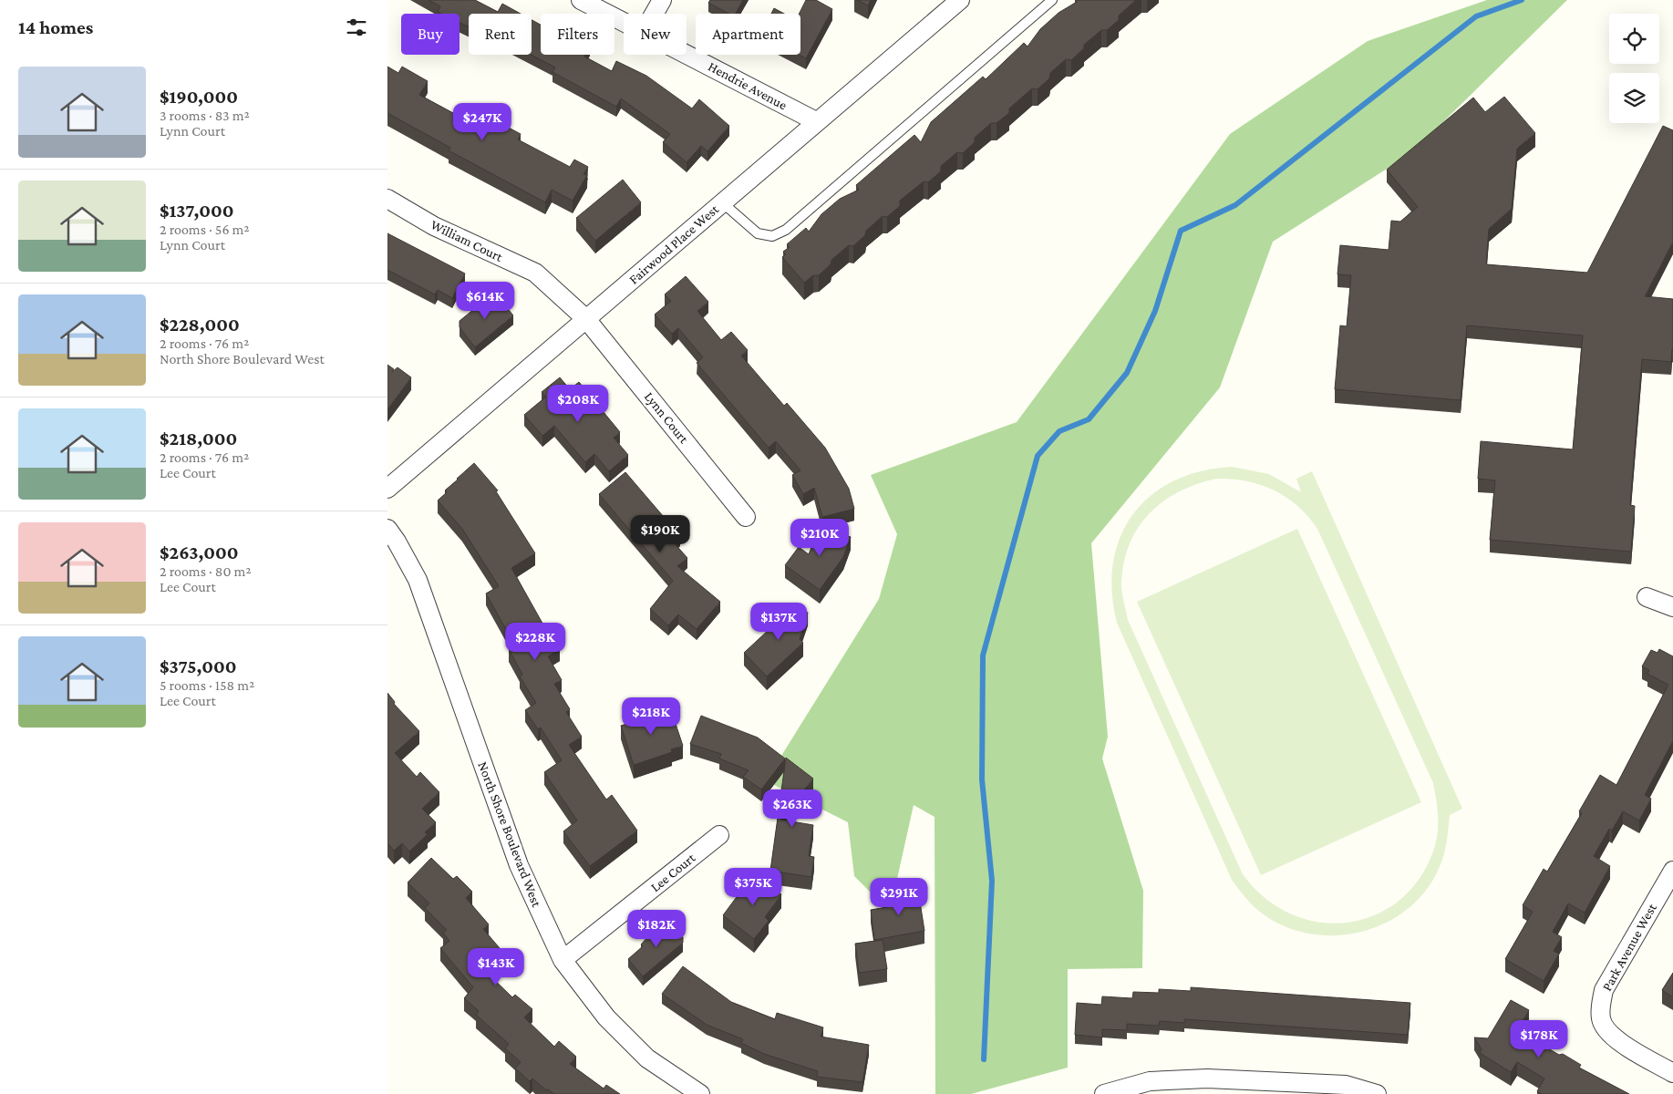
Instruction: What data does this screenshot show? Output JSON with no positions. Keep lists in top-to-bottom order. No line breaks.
{"streets":{"street":["Hendrie Avenue","William Court","Fairwood Place West","Lynn Court","North Shore Boulevard West","Lee Court","Park Avenue West"]},"crossings":[["Hendrie Avenue","Fairwood Place West"],["William Court","Fairwood Place West"],["William Court","Lynn Court"],["Fairwood Place West","Lynn Court"],["North Shore Boulevard West","Lee Court"]],"page":{"heading":"14 homes","chip":["Buy","Rent","Filters","New","Apartment"],"list":[{"name":"$190,000","note":"3 rooms · 83 m² · Lynn Court"},{"name":"$137,000","note":"2 rooms · 56 m² · Lynn Court"},{"name":"$228,000","note":"2 rooms · 76 m² · North Shore Boulevard West"},{"name":"$218,000","note":"2 rooms · 76 m² · Lee Court"},{"name":"$263,000","note":"2 rooms · 80 m² · Lee Court"},{"name":"$375,000","note":"5 rooms · 158 m² · Lee Court"}],"price":["$247K","$614K","$208K","$190K","$210K","$137K","$228K","$218K","$263K","$375K","$291K","$182K","$143K","$178K"]}}
